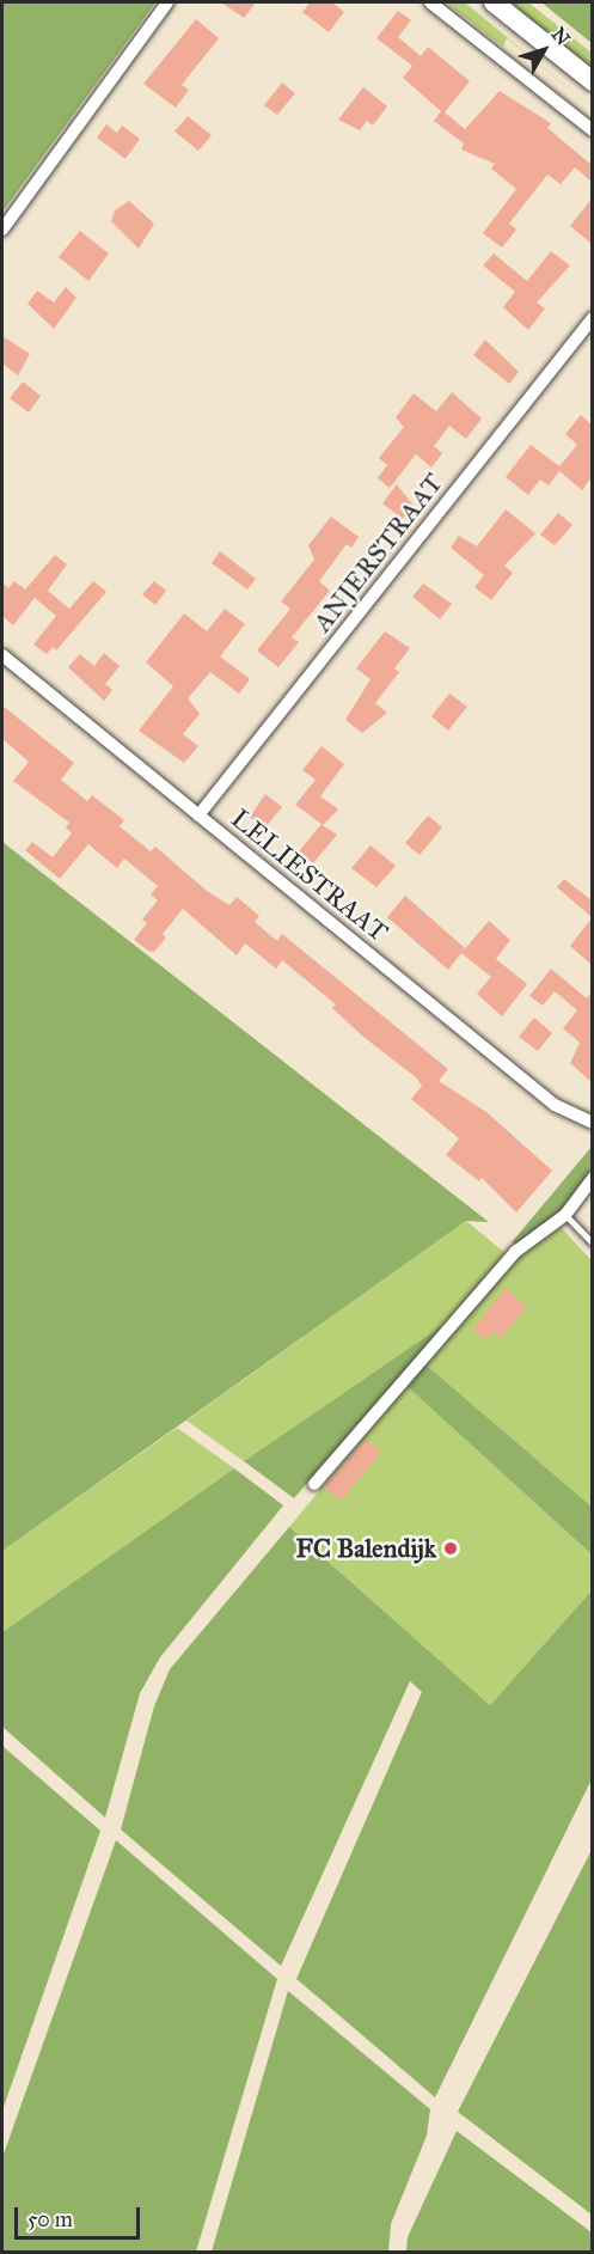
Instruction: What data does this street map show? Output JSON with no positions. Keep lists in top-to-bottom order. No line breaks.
{"streets":{"street":["ANJERSTRAAT","LELIESTRAAT"]},"crossings":[["ANJERSTRAAT","LELIESTRAAT"]],"places":["FC Balendijk"],"scale_bar":"50 m","north":"top right"}
